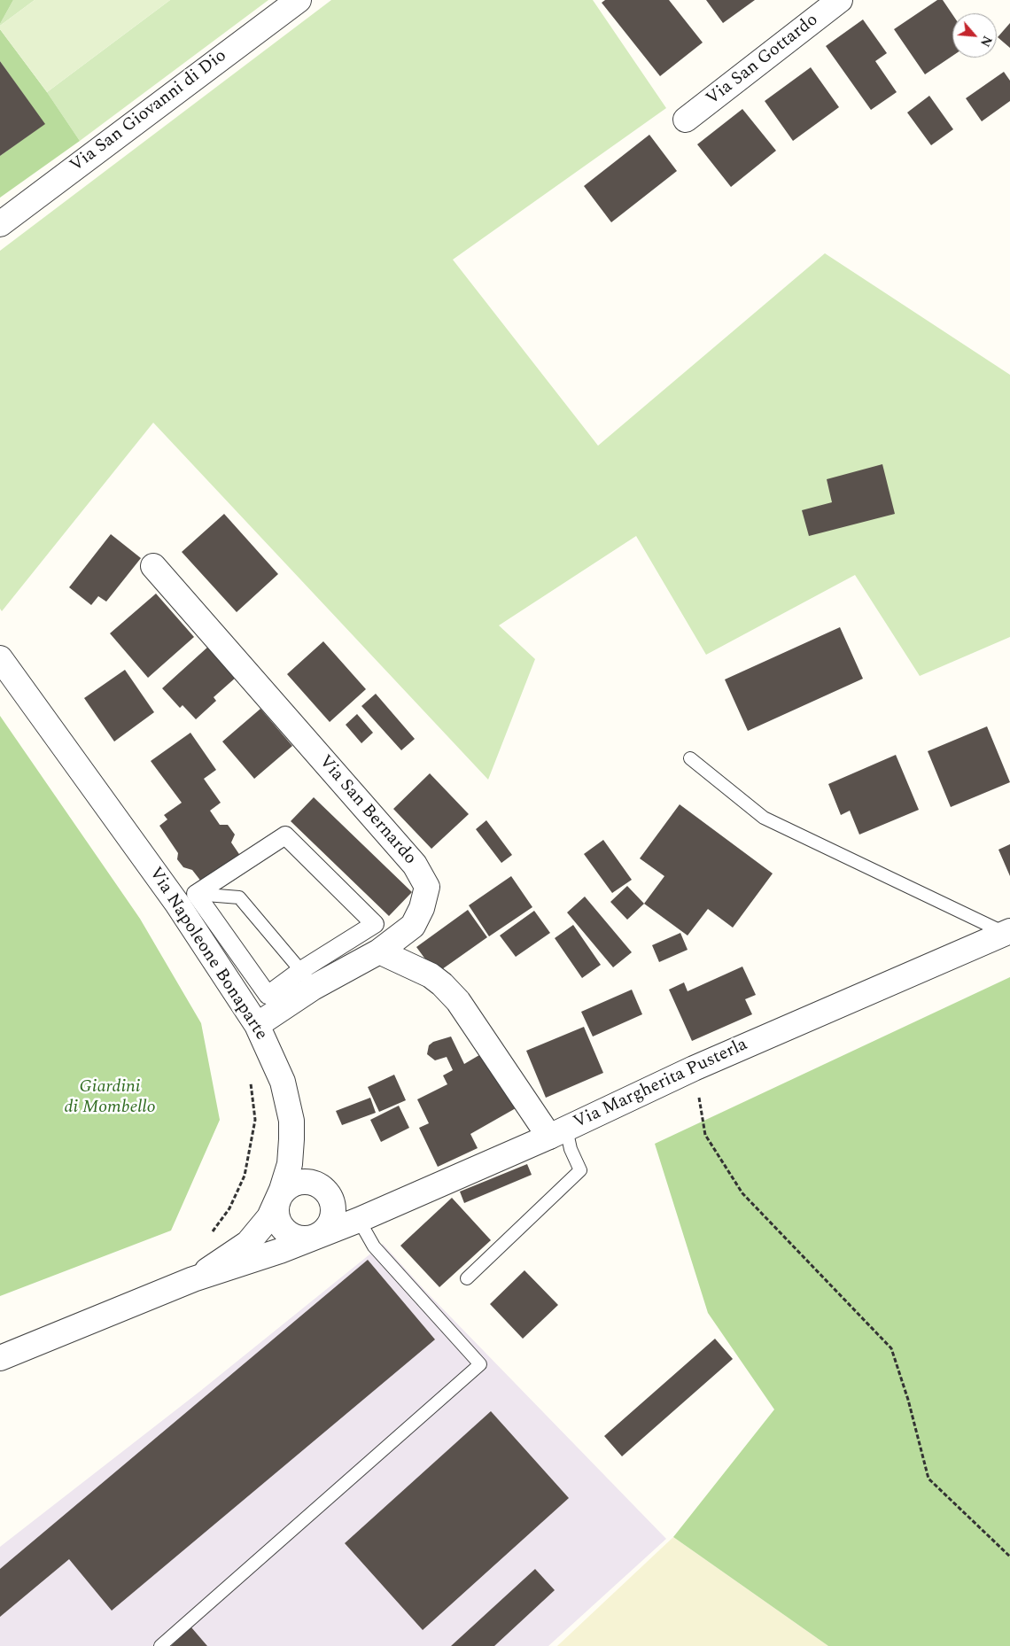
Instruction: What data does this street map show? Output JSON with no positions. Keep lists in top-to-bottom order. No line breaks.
{"streets":{"street":["Via San Gottardo","Via San Giovanni di Dio","Via San Bernardo","Via Napoleone Bonaparte","Via Margherita Pusterla"]},"crossings":[["Via San Bernardo","Via Napoleone Bonaparte"],["Via Napoleone Bonaparte","Via Margherita Pusterla"]],"parks":["Giardini di Mombello"],"north":"bottom right"}
